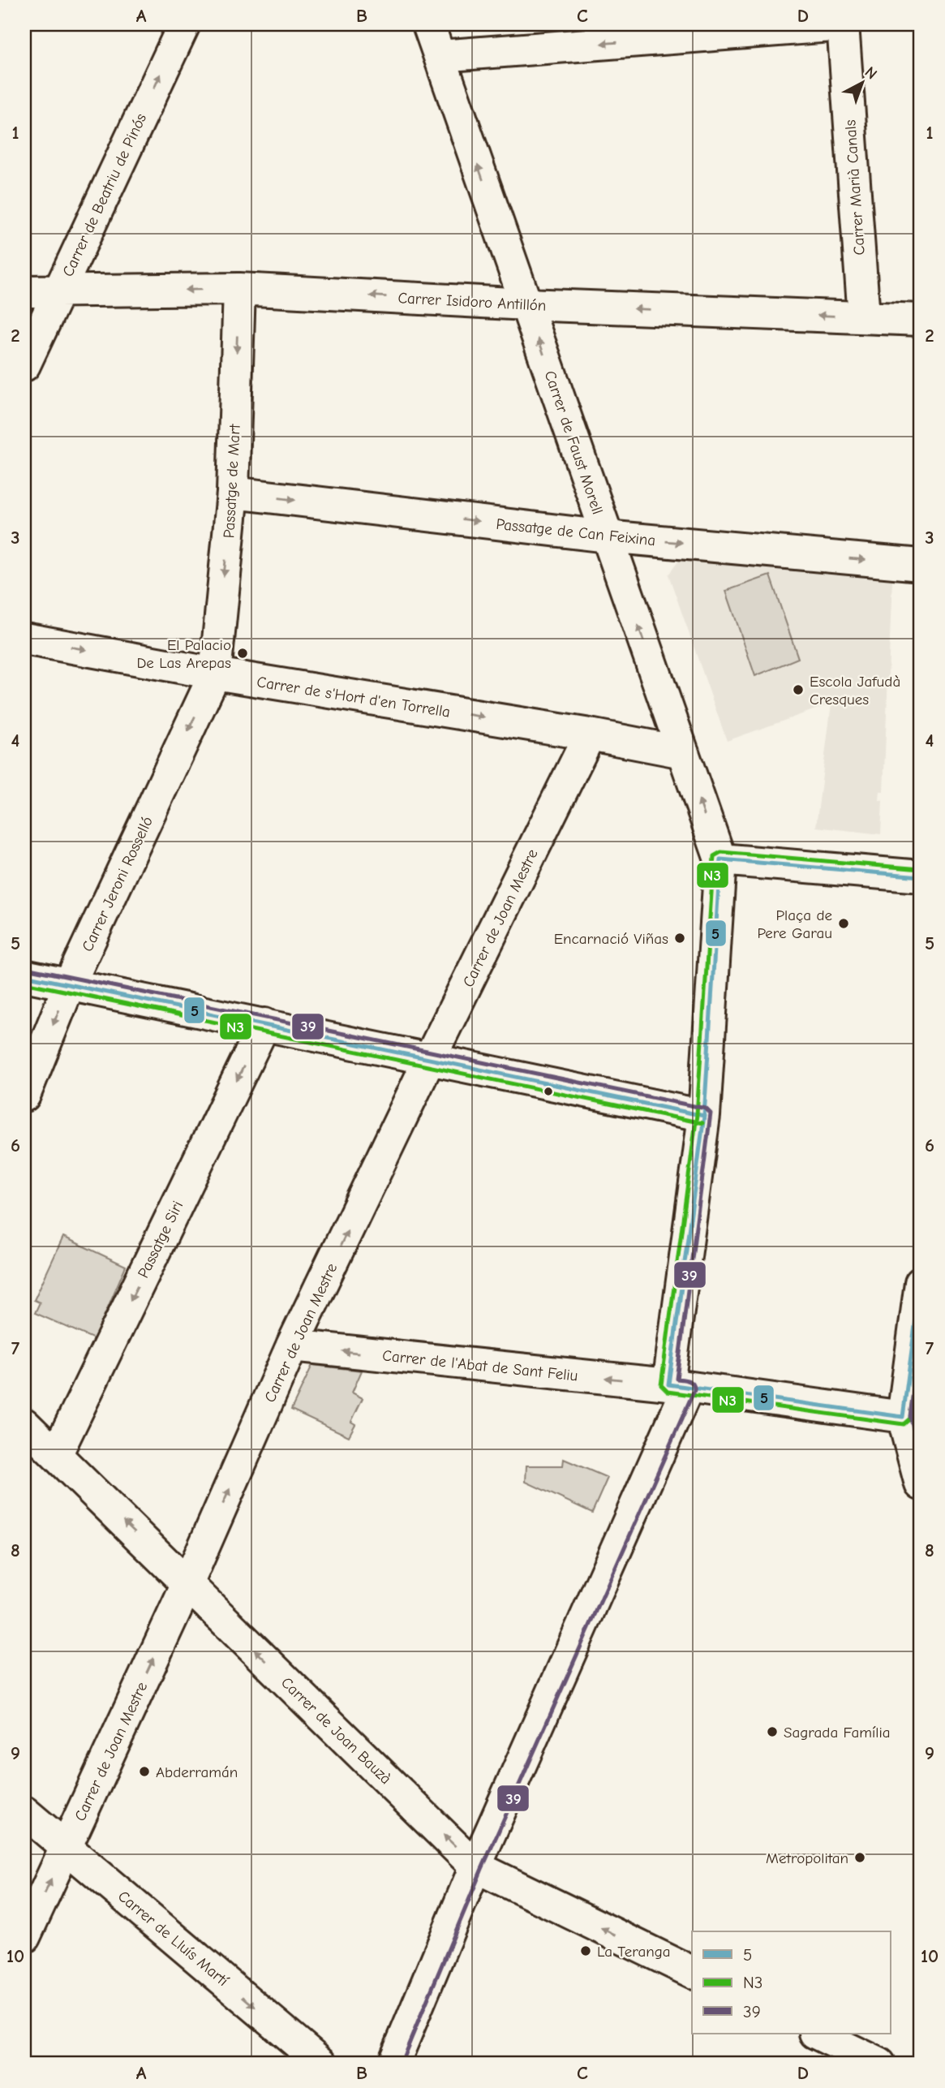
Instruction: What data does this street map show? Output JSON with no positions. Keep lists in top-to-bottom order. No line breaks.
{"streets":{"street":["Carrer Marià Canals","Carrer de Beatriu de Pinós","Carrer Isidoro Antillón","Carrer de Faust Morell","Passatge de Mart","Passatge de Can Feixina","Carrer de s'Hort d'en Torrella","Carrer Jeroni Rosselló","Carrer de Joan Mestre","Passatge Siri","Carrer de l'Abat de Sant Feliu","Carrer de Joan Bauzà","Carrer de Lluís Martí"]},"crossings":[["Carrer Marià Canals","Carrer Isidoro Antillón"],["Carrer de Beatriu de Pinós","Carrer Isidoro Antillón"],["Carrer Isidoro Antillón","Carrer de Faust Morell"],["Carrer Isidoro Antillón","Passatge de Mart"],["Carrer de Faust Morell","Passatge de Can Feixina"],["Carrer de Faust Morell","Carrer de s'Hort d'en Torrella"],["Passatge de Mart","Passatge de Can Feixina"],["Passatge de Mart","Carrer de s'Hort d'en Torrella"],["Passatge de Mart","Carrer Jeroni Rosselló"],["Carrer de s'Hort d'en Torrella","Carrer Jeroni Rosselló"],["Carrer de s'Hort d'en Torrella","Carrer de Joan Mestre"],["Carrer de Joan Mestre","Carrer de l'Abat de Sant Feliu"],["Carrer de Joan Mestre","Carrer de Joan Bauzà"],["Carrer de Joan Mestre","Carrer de Lluís Martí"],["Passatge Siri","Carrer de Joan Bauzà"]],"one_way":["Carrer de Beatriu de Pinós","Carrer de Faust Morell","Passatge de Mart","Passatge de Can Feixina","Carrer de s'Hort d'en Torrella","Carrer Jeroni Rosselló","Carrer de Joan Mestre","Passatge Siri","Carrer de l'Abat de Sant Feliu","Carrer de Joan Bauzà","Carrer de Lluís Martí"],"places":["El Palacio De Las Arepas","Escola Jafudà Cresques","Plaça de Pere Garau","Encarnació Viñas","Sagrada Família","Abderramán","Metropolitan","La Teranga"],"lines":["transit line N3","transit line 5","transit line 39"],"legend":["5","N3","39"],"north":"top right","grid":{"columns":["A","B","C","D"],"rows":["1","2","3","4","5","6","7","8","9","10"]}}
